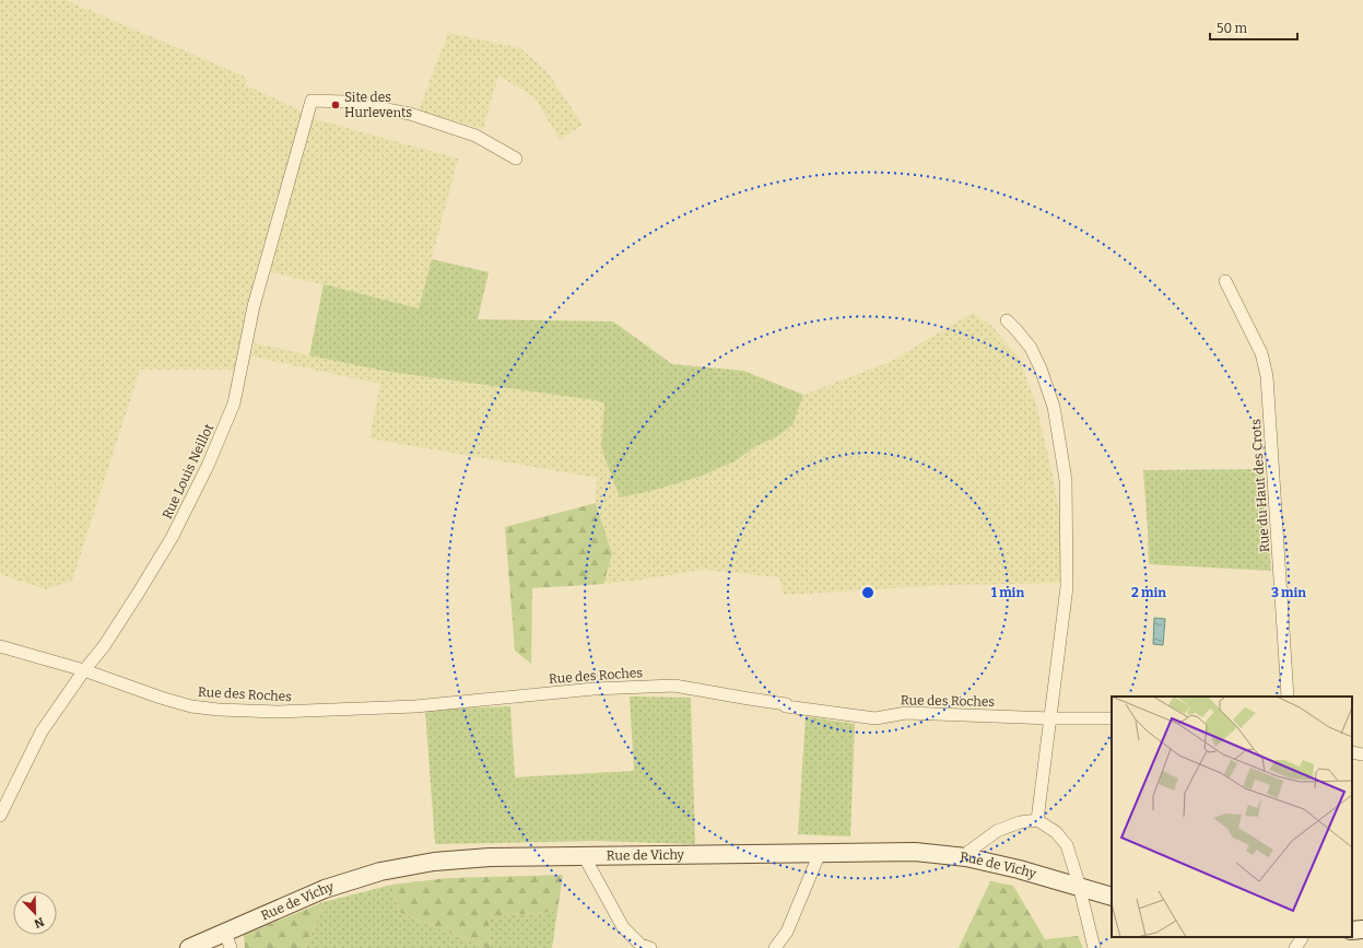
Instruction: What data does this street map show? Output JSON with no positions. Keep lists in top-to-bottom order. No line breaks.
{"streets":{"street":["Rue Louis Neillot","Rue du Haut des Crots","Rue des Roches","Rue de Vichy"]},"crossings":[["Rue Louis Neillot","Rue des Roches"]],"places":["Site des Hurlevents"],"scale_bar":"50 m","north":"bottom right","rings":["1 min","2 min","3 min"]}
